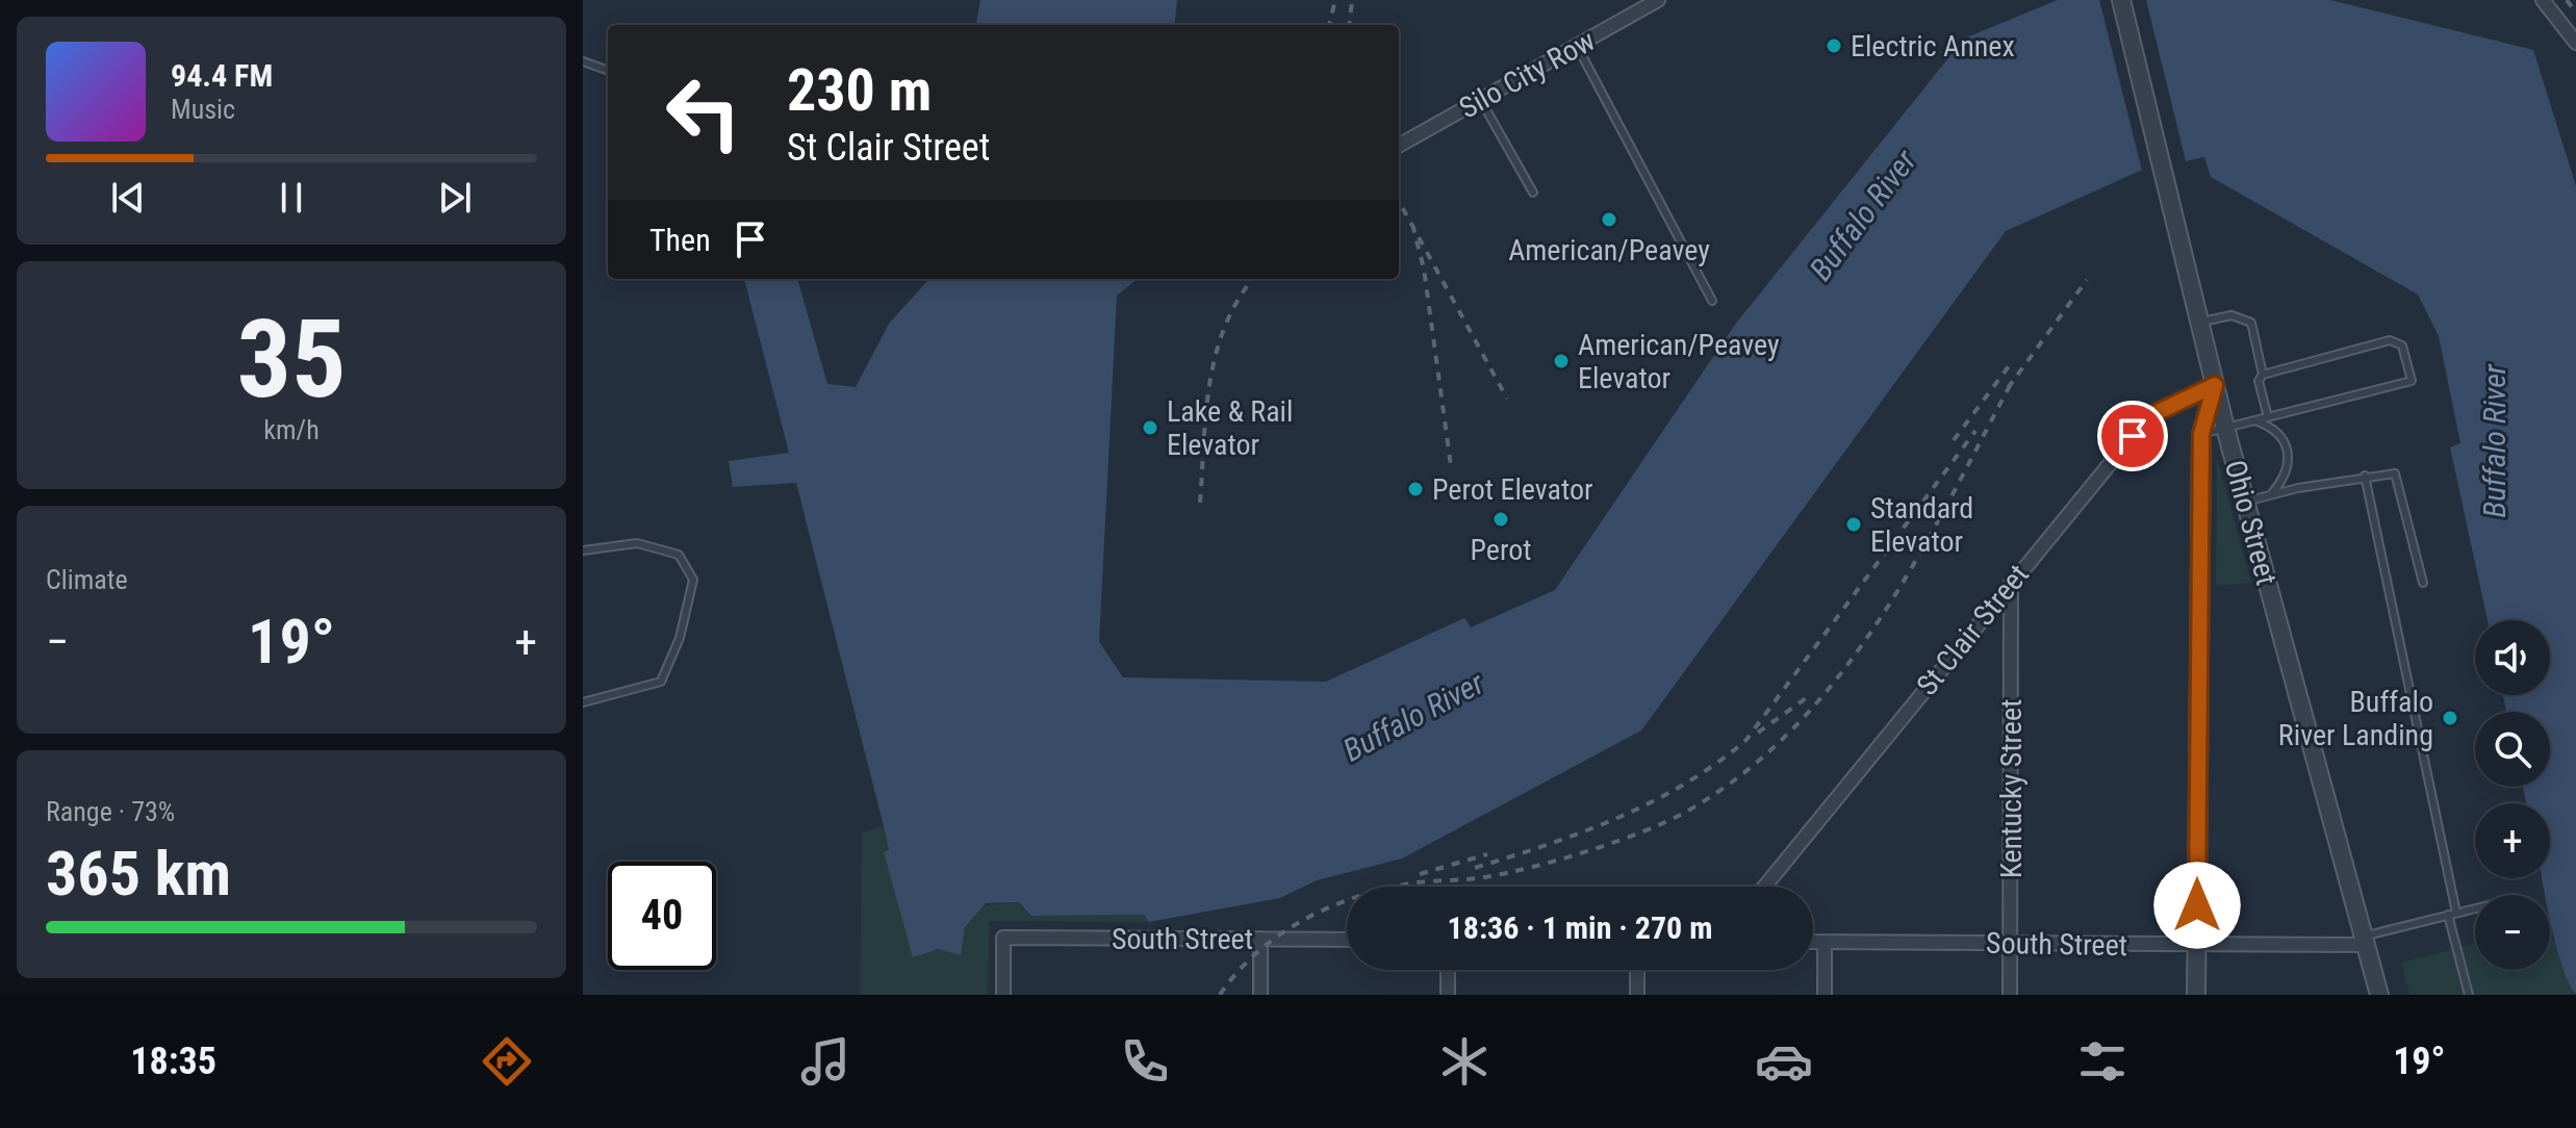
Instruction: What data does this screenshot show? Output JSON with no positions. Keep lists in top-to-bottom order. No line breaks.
{"streets":{"street":["Silo City Row","Ohio Street","St Clair Street","Kentucky Street","South Street"]},"crossings":[["Ohio Street","St Clair Street"],["Ohio Street","South Street"],["St Clair Street","Kentucky Street"],["Kentucky Street","South Street"]],"water":["Buffalo River"],"places":["Electric Annex","American/Peavey","American/Peavey Elevator","Lake & Rail Elevator","Perot Elevator","Perot","Standard Elevator","Buffalo River Landing"],"page":{"turn":["230 m","St Clair Street"],"song":["94.4 FM","Music"],"then":"Then","tile":[["35","km/h"],"Climate",["Range · 73%","365 km"]],"heat":["−","19°","+"],"map_buttons":["+","−"],"limit":"40","trip":"18:36 · 1 min · 270 m","tabs":["18:35","19°"]}}
